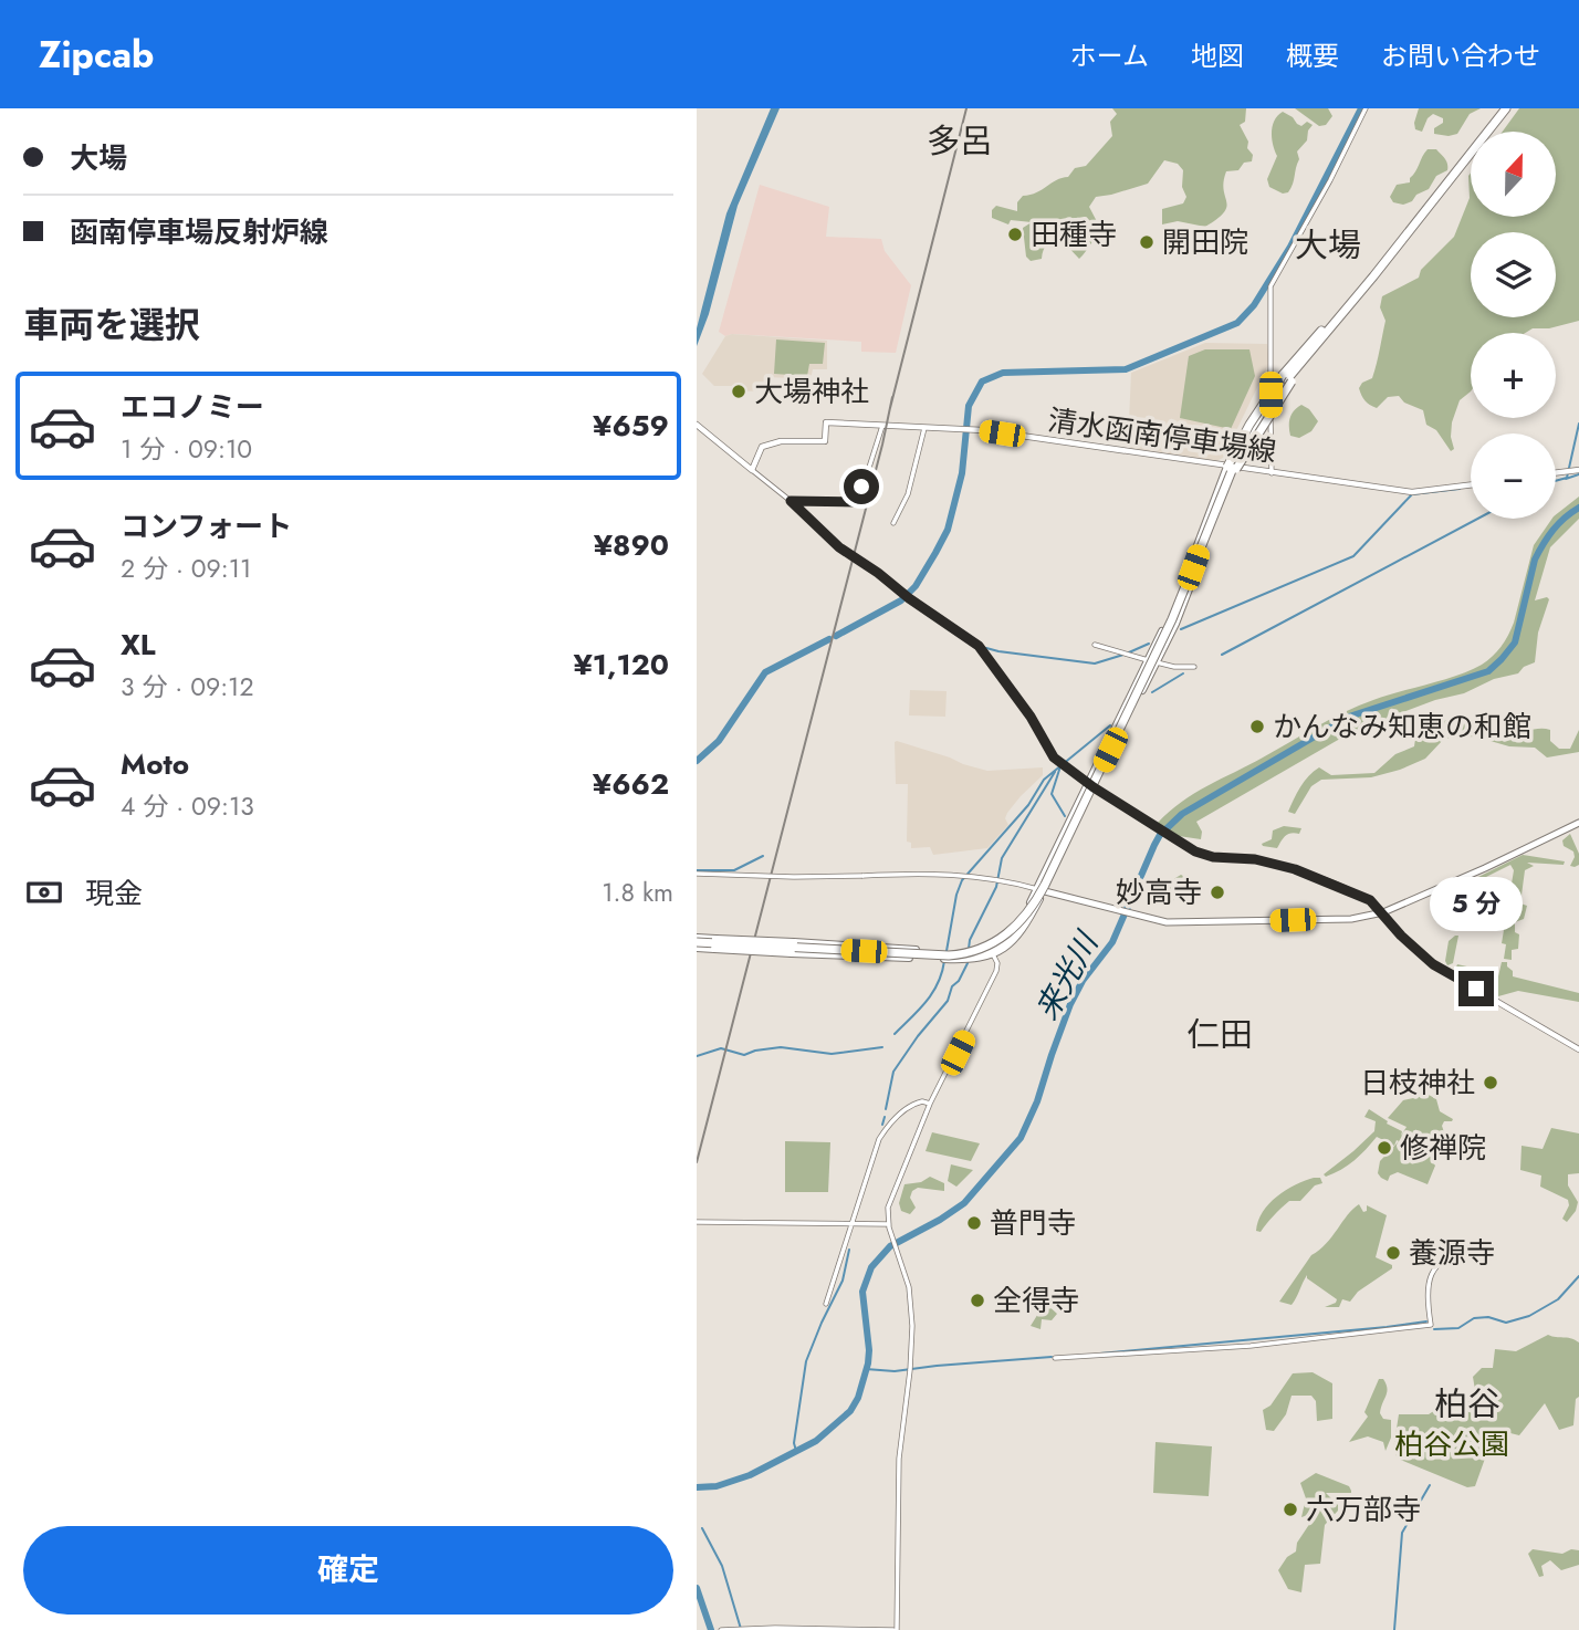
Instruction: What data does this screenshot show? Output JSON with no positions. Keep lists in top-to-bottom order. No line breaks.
{"streets":{"main road":["清水函南停車場線"]},"districts":["多呂","大場","仁田","柏谷"],"water":["来光川"],"parks":["柏谷公園"],"places":["田種寺","開田院","大場神社","かんなみ知恵の和館","妙高寺","日枝神社","修禅院","普門寺","養源寺","全得寺","六万部寺"],"north":"top","page":{"header":"Zipcab","nav":["ホーム","地図","概要","お問い合わせ"],"banner":["大場","函南停車場反射炉線"],"map_buttons":["+","−"],"heading":"車両を選択","list":[{"name":"エコノミー","note":"1 分 · 09:10","value":"¥659"},{"name":"コンフォート","note":"2 分 · 09:11","value":"¥890"},{"name":"XL","note":"3 分 · 09:12","value":"¥1,120"},{"name":"Moto","note":"4 分 · 09:13","value":"¥662"}],"pay":["現金","1.8 km"],"bubble":"5 分","buttons":"確定"}}
